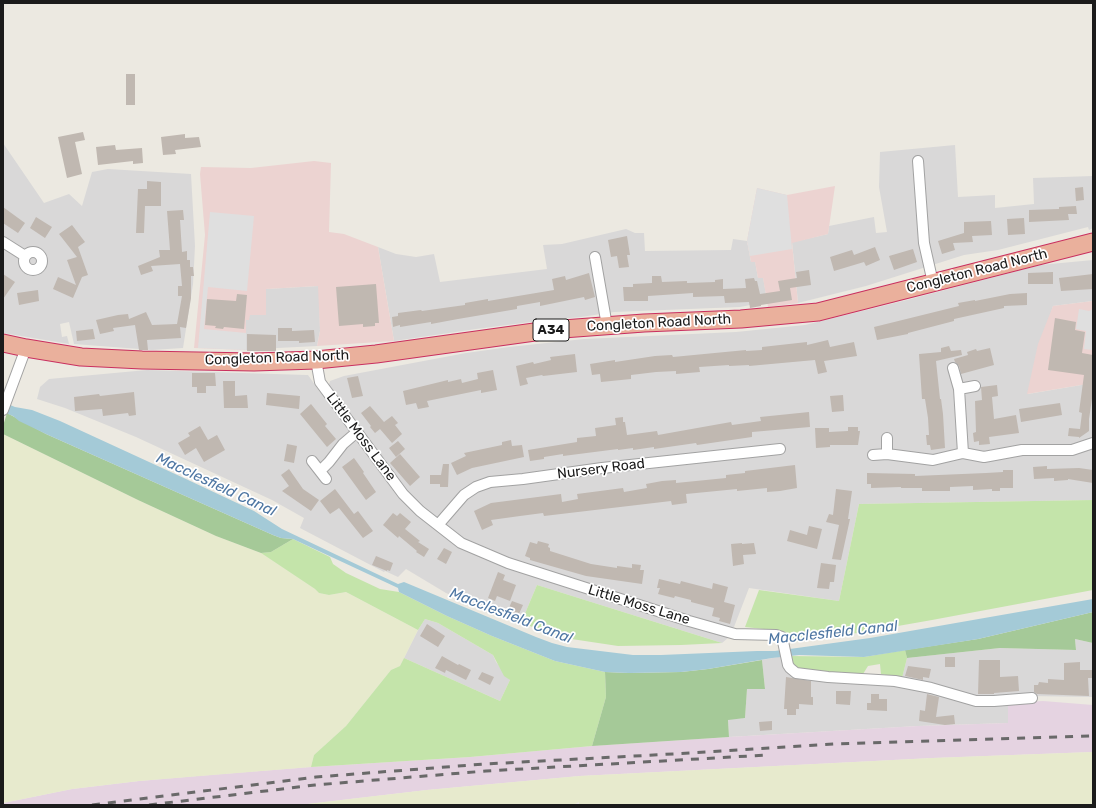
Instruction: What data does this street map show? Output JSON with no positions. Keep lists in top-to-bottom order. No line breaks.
{"streets":{"highway":["Congleton Road North","A34"],"street":["Little Moss Lane","Nursery Road"]},"crossings":[["Congleton Road North","Little Moss Lane"],["Little Moss Lane","Nursery Road"]],"water":["Macclesfield Canal"]}
